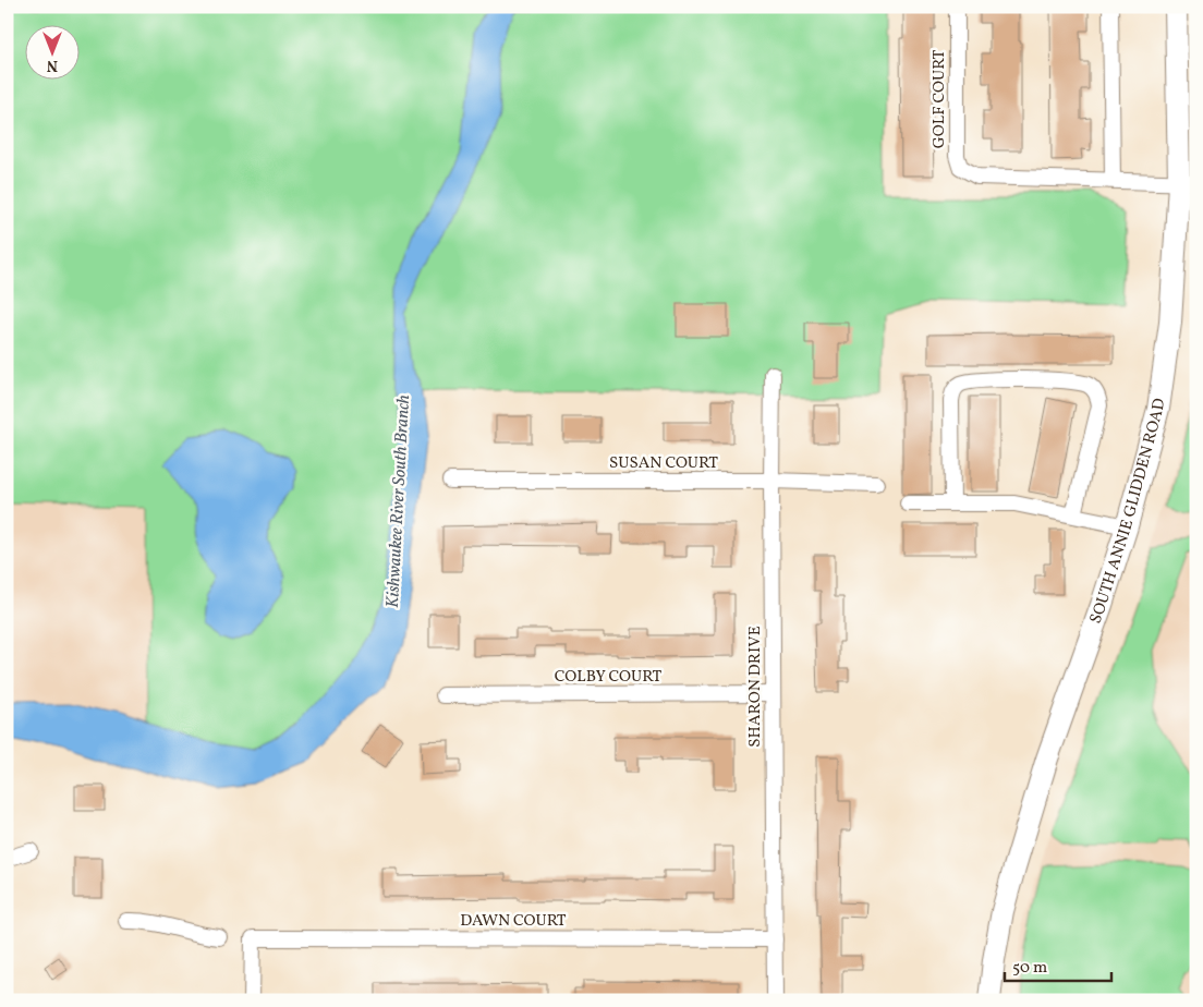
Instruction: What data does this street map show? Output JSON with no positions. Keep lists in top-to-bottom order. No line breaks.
{"streets":{"main road":["SOUTH ANNIE GLIDDEN ROAD"],"street":["GOLF COURT","SUSAN COURT","COLBY COURT","SHARON DRIVE","DAWN COURT"]},"crossings":[["GOLF COURT","SOUTH ANNIE GLIDDEN ROAD"],["SUSAN COURT","SHARON DRIVE"],["COLBY COURT","SHARON DRIVE"],["SHARON DRIVE","DAWN COURT"]],"water":["Kishwaukee River South Branch"],"scale_bar":"50 m","north":"bottom"}
